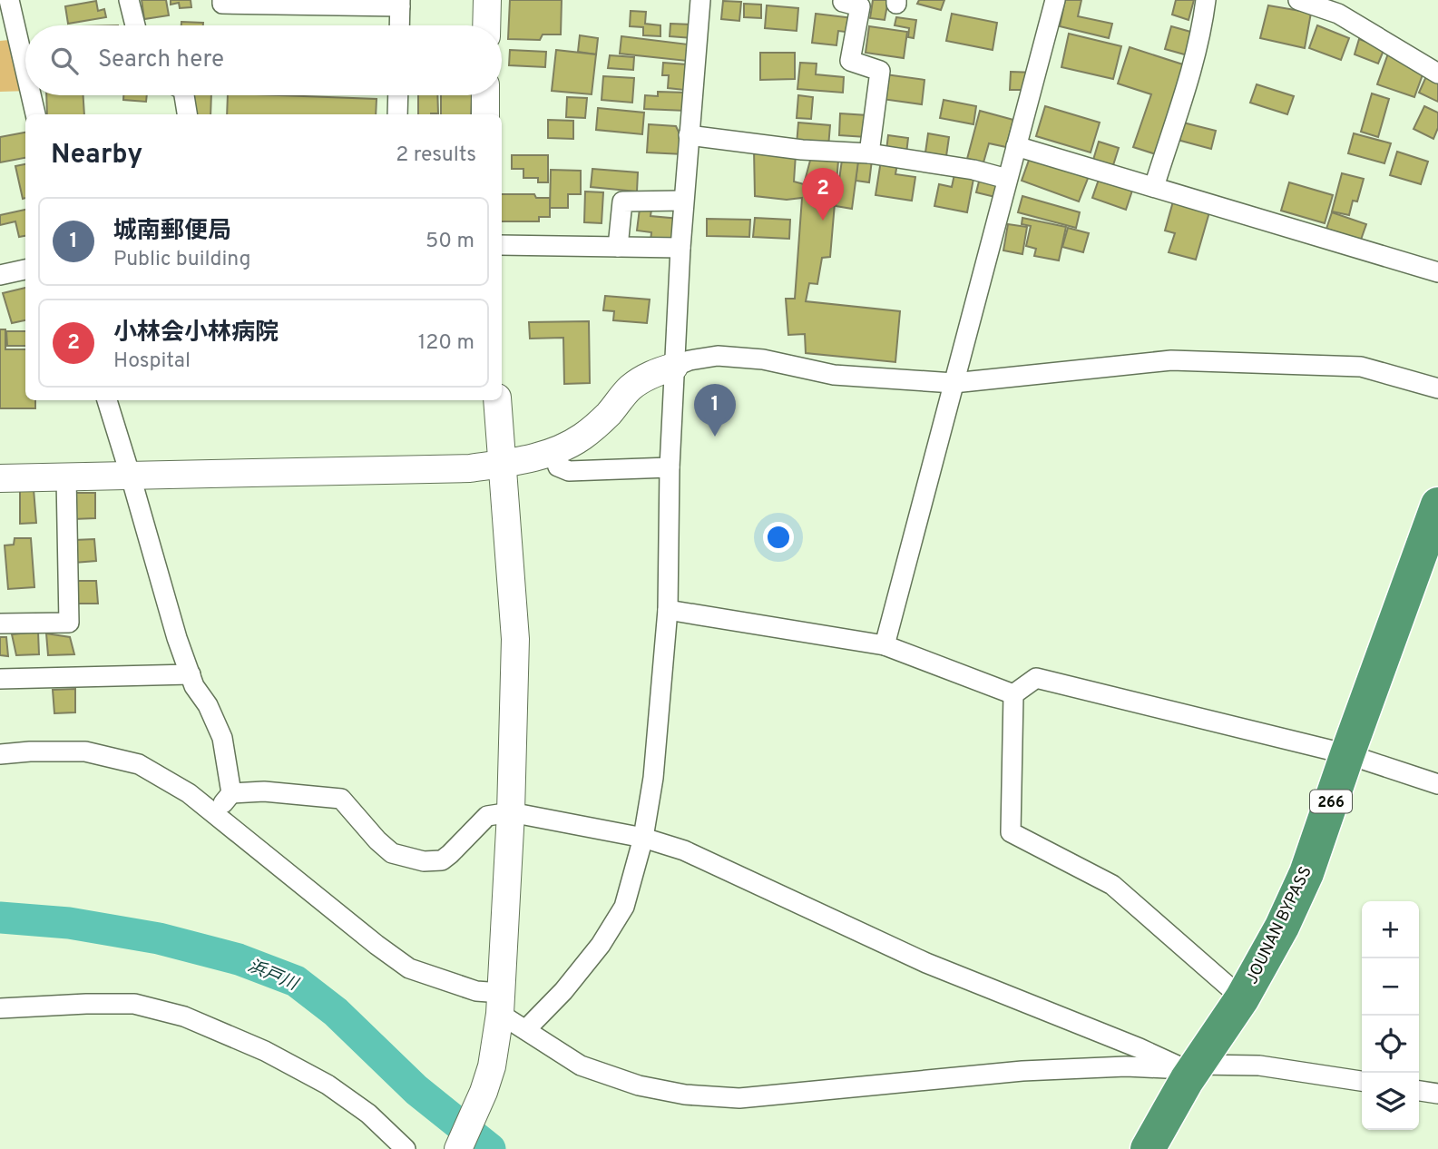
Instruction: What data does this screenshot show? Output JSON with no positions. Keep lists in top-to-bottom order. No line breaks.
{"streets":{"highway":["266","JOUNAN BYPASS"]},"water":["浜戸川"],"page":{"search":"Search here","heading":["Nearby","2 results"],"pins":["2","1"],"list":[{"mark":"1","name":"城南郵便局","note":"Public building","value":"50 m"},{"mark":"2","name":"小林会小林病院","note":"Hospital","value":"120 m"}],"map_buttons":["+","−"]}}
